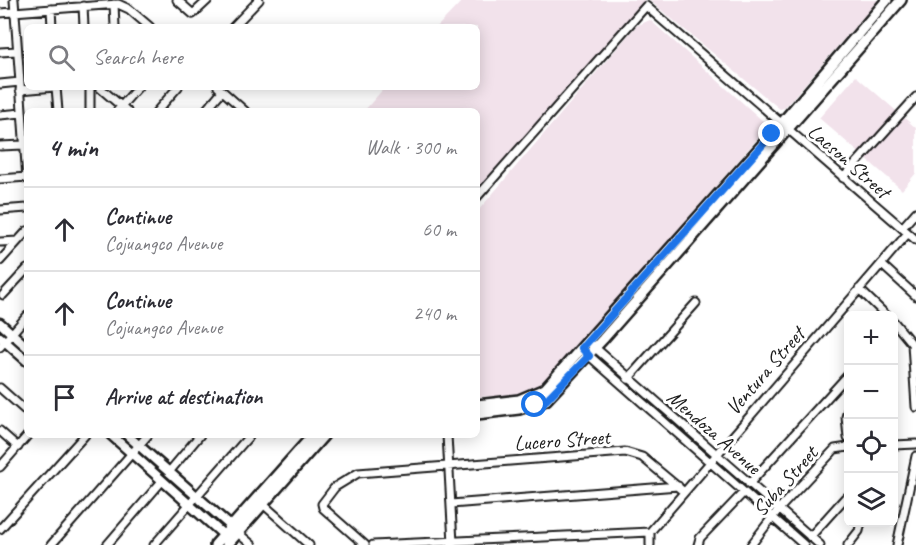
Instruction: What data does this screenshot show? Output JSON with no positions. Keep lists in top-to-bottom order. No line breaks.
{"streets":{"street":["Lacson Street","Ventura Street","Mendoza Avenue","Lucero Street","Suba Street"]},"crossings":[["Lacson Street","Ventura Street"],["Ventura Street","Mendoza Avenue"],["Ventura Street","Lucero Street"],["Mendoza Avenue","Suba Street"]],"page":{"search":"Search here","heading":["4 min","Walk · 300 m"],"list":[["Continue","Cojuangco Avenue","60 m"],["Continue","Cojuangco Avenue","240 m"],"Arrive at destination"],"map_buttons":["+","−"]}}
